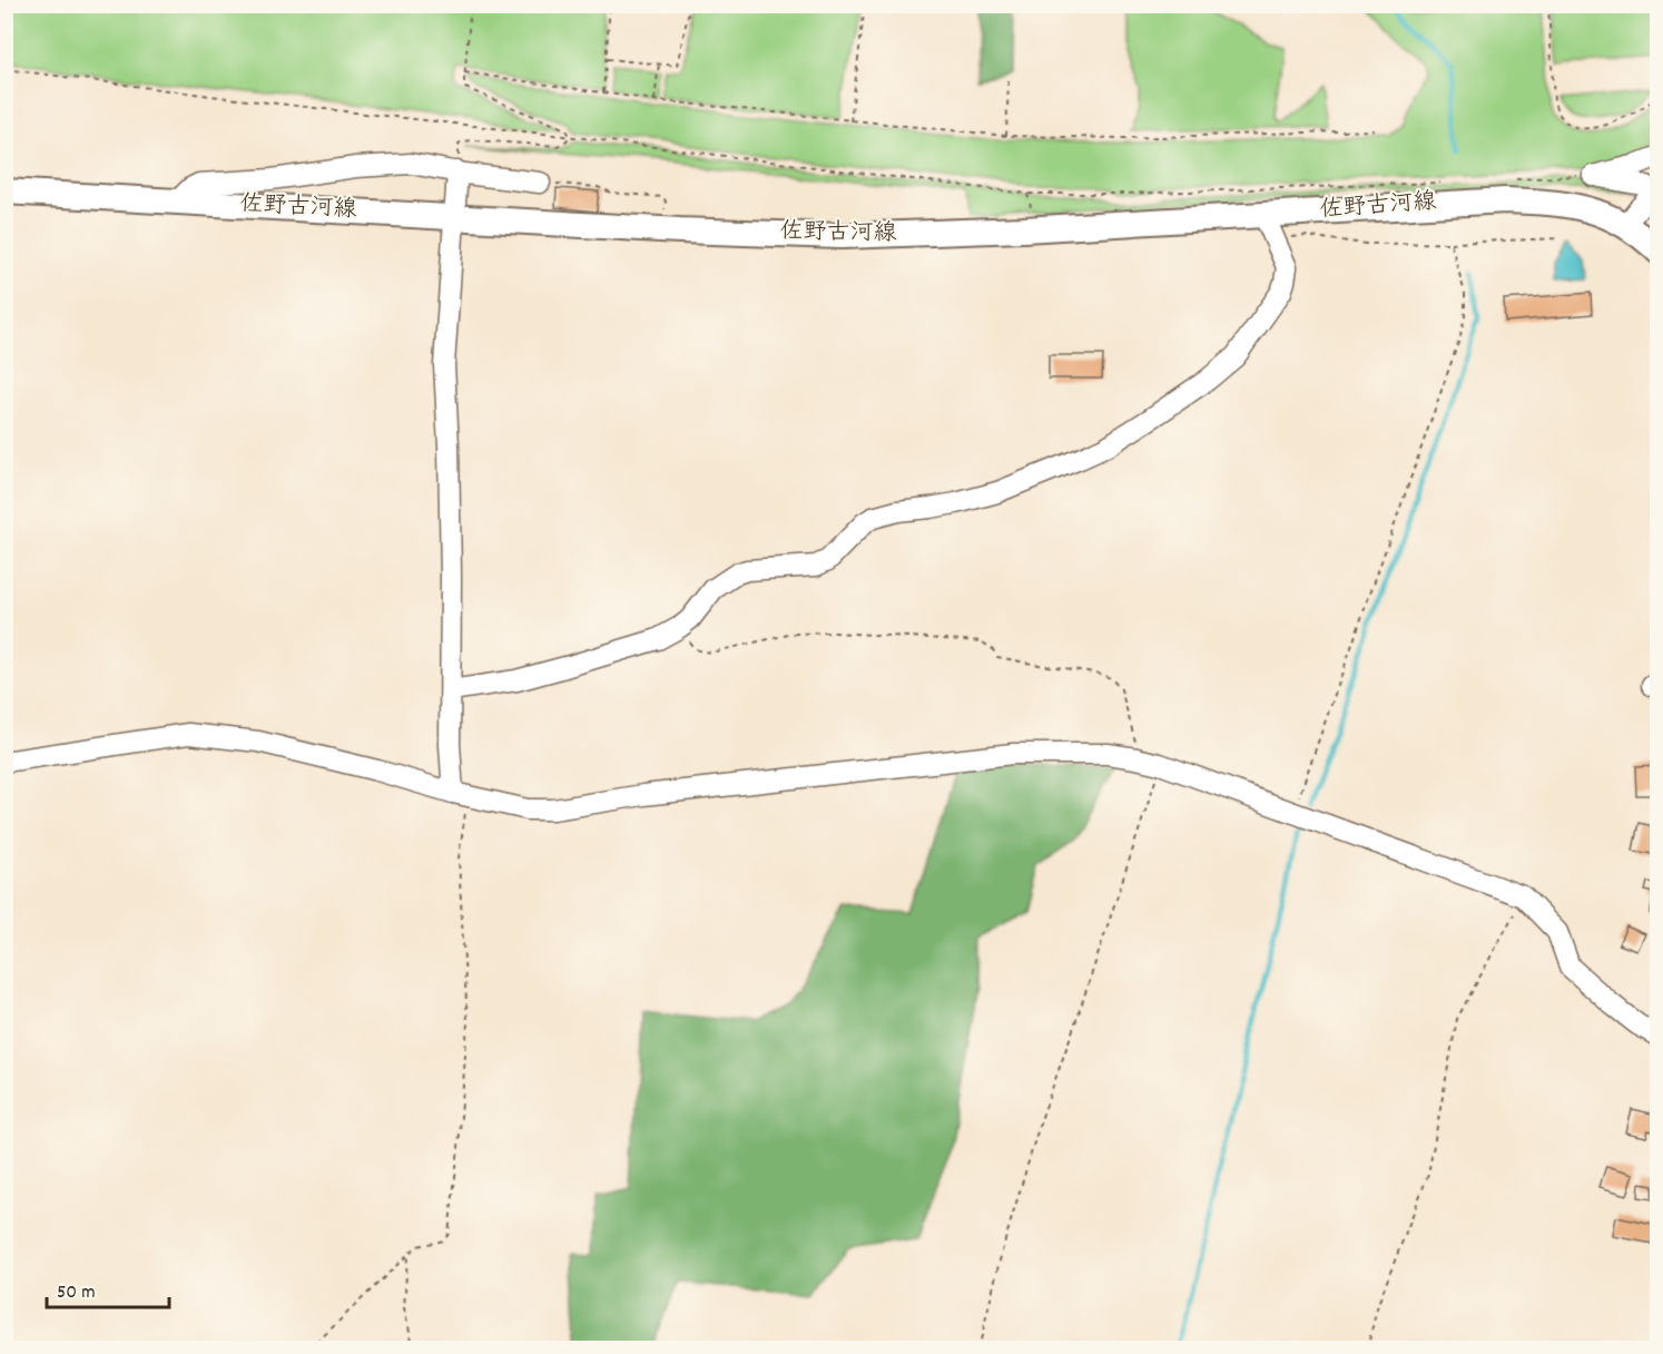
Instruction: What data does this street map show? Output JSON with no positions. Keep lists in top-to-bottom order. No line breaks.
{"streets":{"main road":["佐野古河線"]},"scale_bar":"50 m"}
